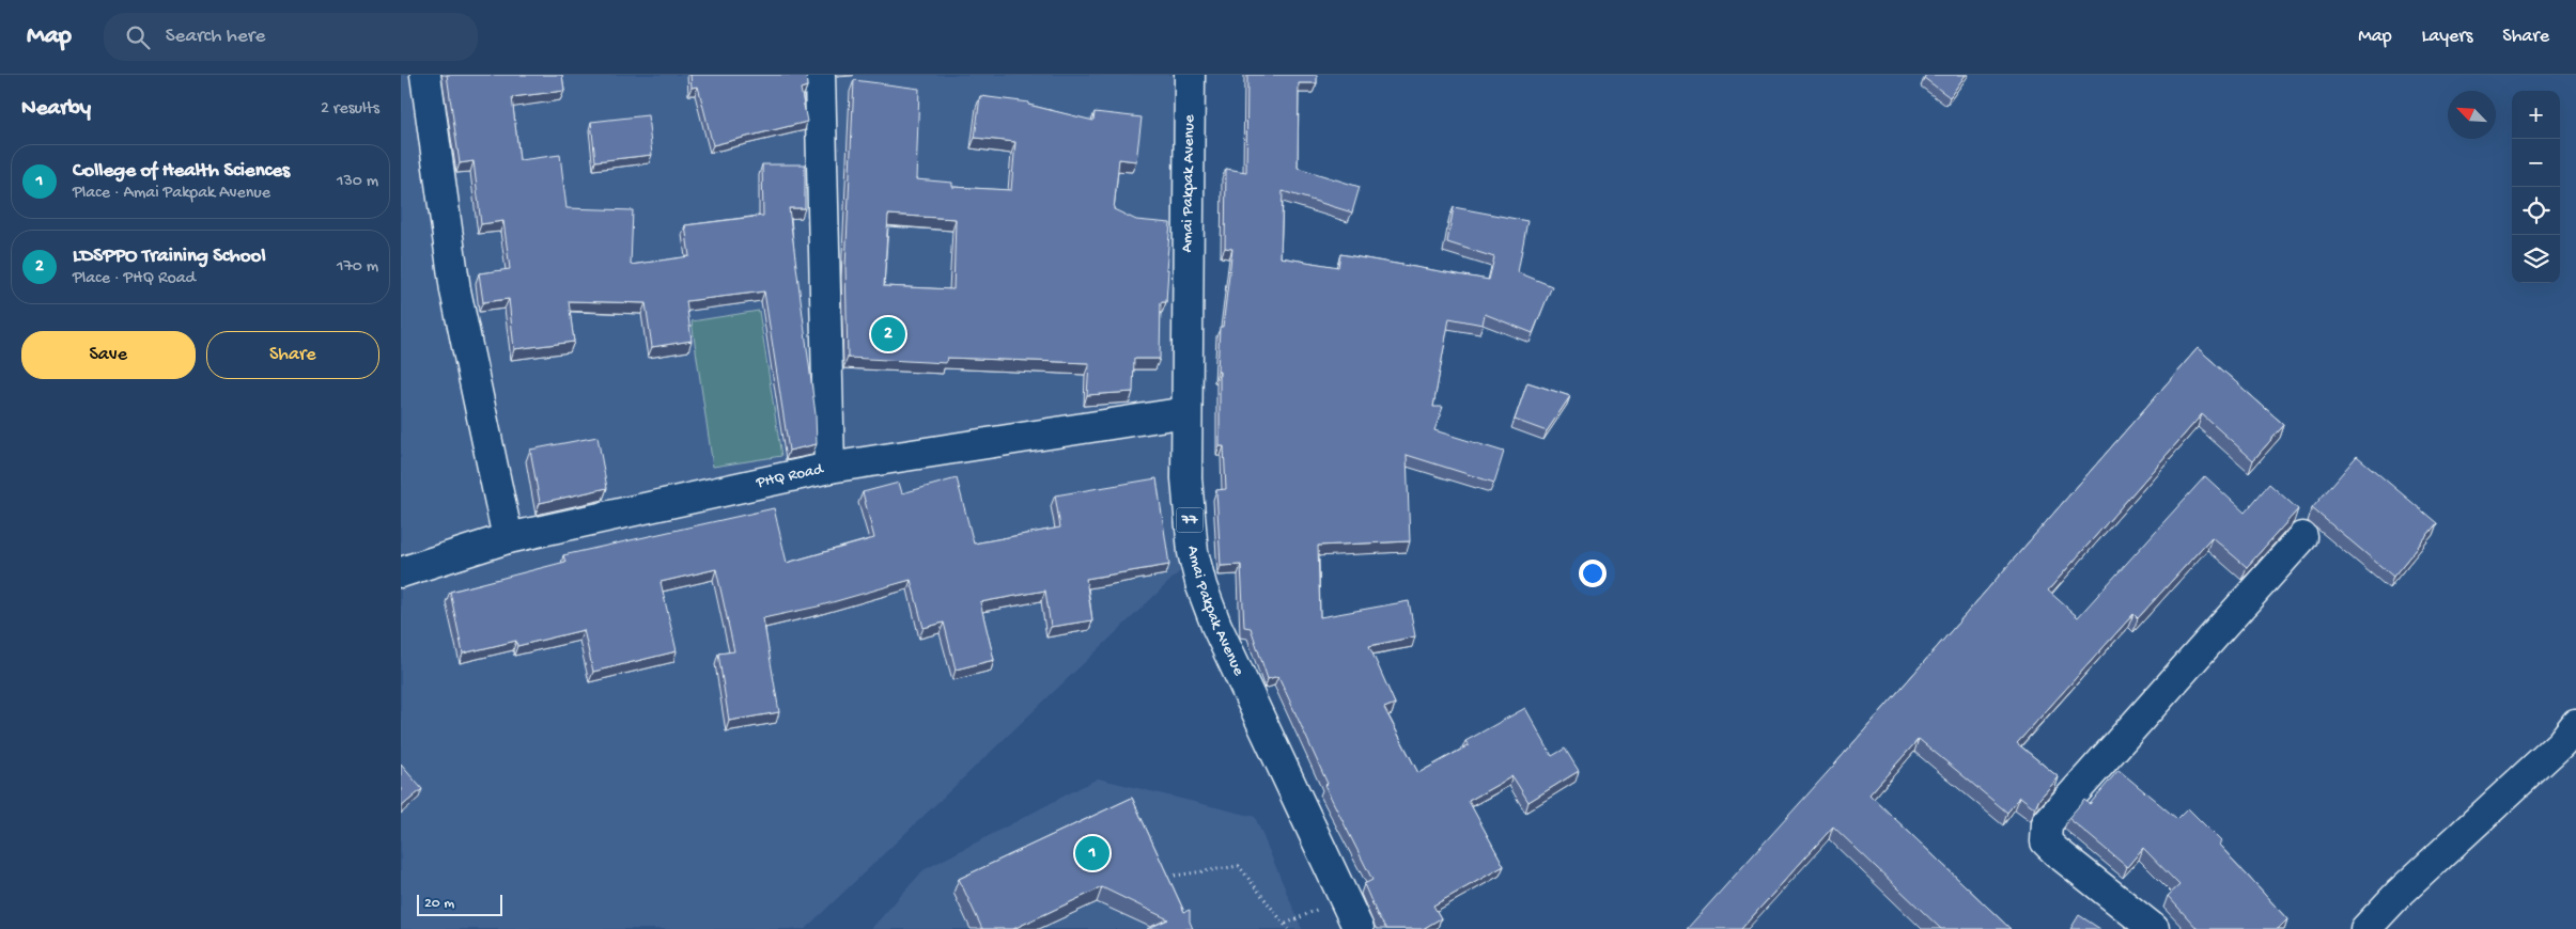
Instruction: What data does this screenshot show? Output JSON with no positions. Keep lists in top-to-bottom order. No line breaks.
{"streets":{"main road":["Amai Pakpak Avenue","PHQ Road","77"]},"crossings":[["Amai Pakpak Avenue","PHQ Road"]],"scale_bar":"20 m","north":"top left","page":{"header":"Map","search":"Search here","nav":["Map","Layers","Share"],"heading":["Nearby","2 results"],"map_buttons":["+","−"],"list":[{"mark":"1","name":"College of Health Sciences","note":"Place · Amai Pakpak Avenue","value":"130 m"},{"mark":"2","name":"LDSPPO Training School","note":"Place · PHQ Road","value":"170 m"}],"buttons":["Save","Share"],"pins":["2","1"],"scale":"20 m"}}
